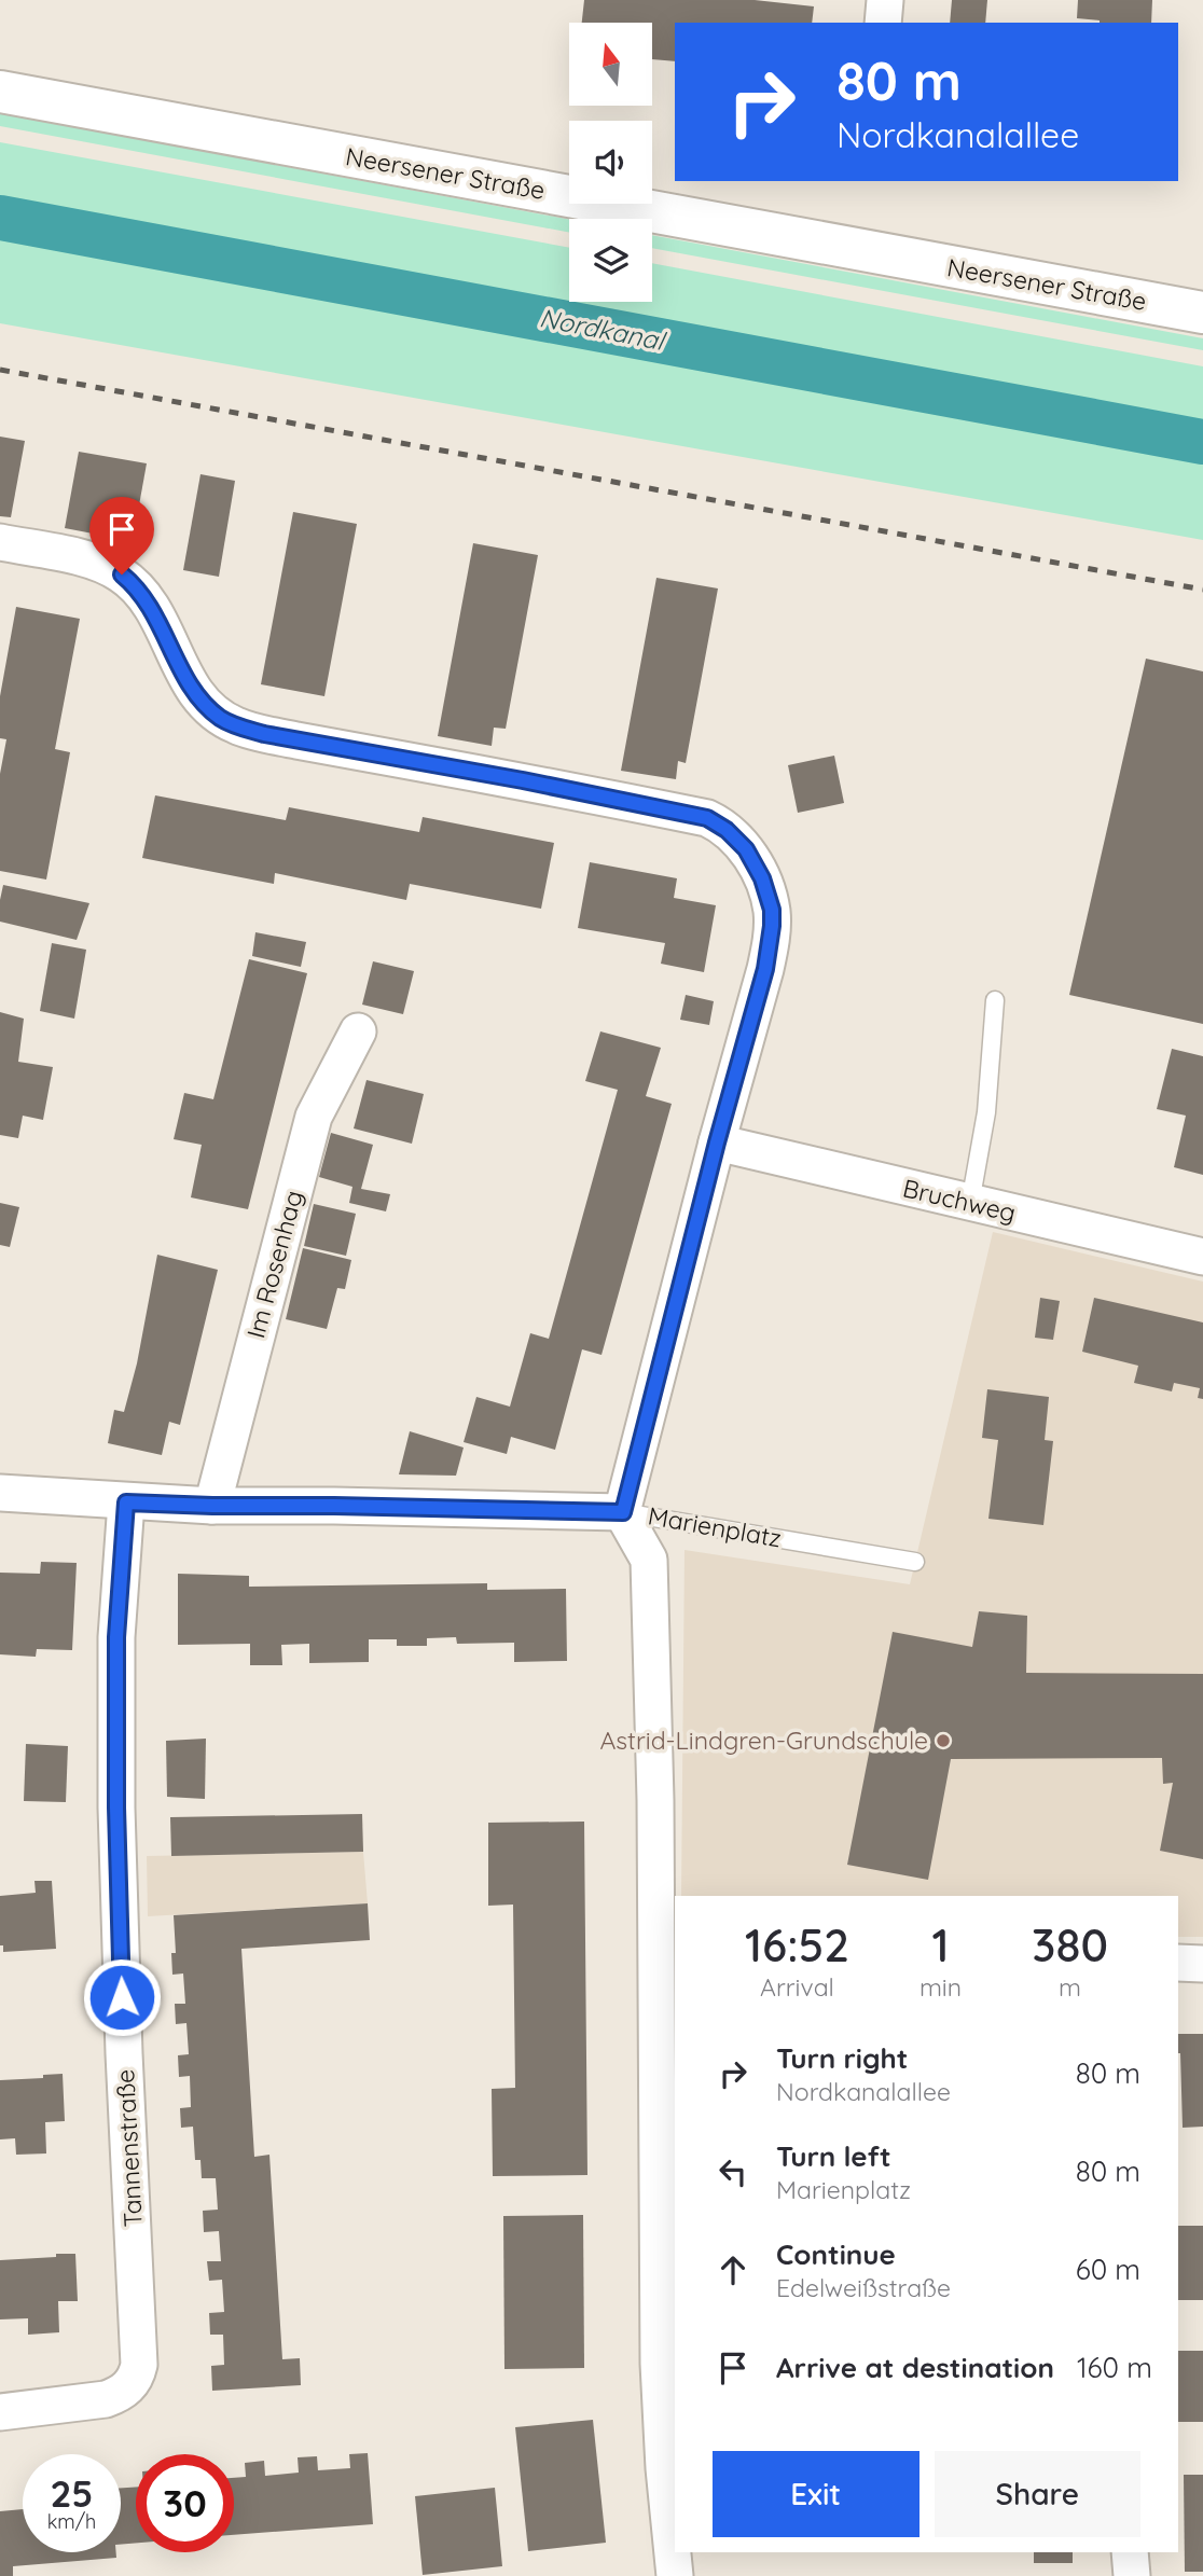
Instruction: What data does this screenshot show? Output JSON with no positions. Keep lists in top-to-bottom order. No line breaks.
{"streets":{"main road":["Neersener Straße"],"street":["Bruchweg","Im Rosenhag","Marienplatz","Tannenstraße"]},"crossings":[["Bruchweg","Marienplatz"]],"water":["Nordkanal"],"places":["Astrid-Lindgren-Grundschule"],"north":"top","page":{"turn":["80 m","Nordkanalallee"],"eta":["16:52","Arrival","1","min","380","m"],"list":[{"name":"Turn right","note":"Nordkanalallee","value":"80 m"},{"name":"Turn left","note":"Marienplatz","value":"80 m"},{"name":"Continue","note":"Edelweißstraße","value":"60 m"},{"name":"Arrive at destination","value":"160 m"}],"buttons":["Exit","Share"],"speed":"25 km/h","limit":"30"}}
